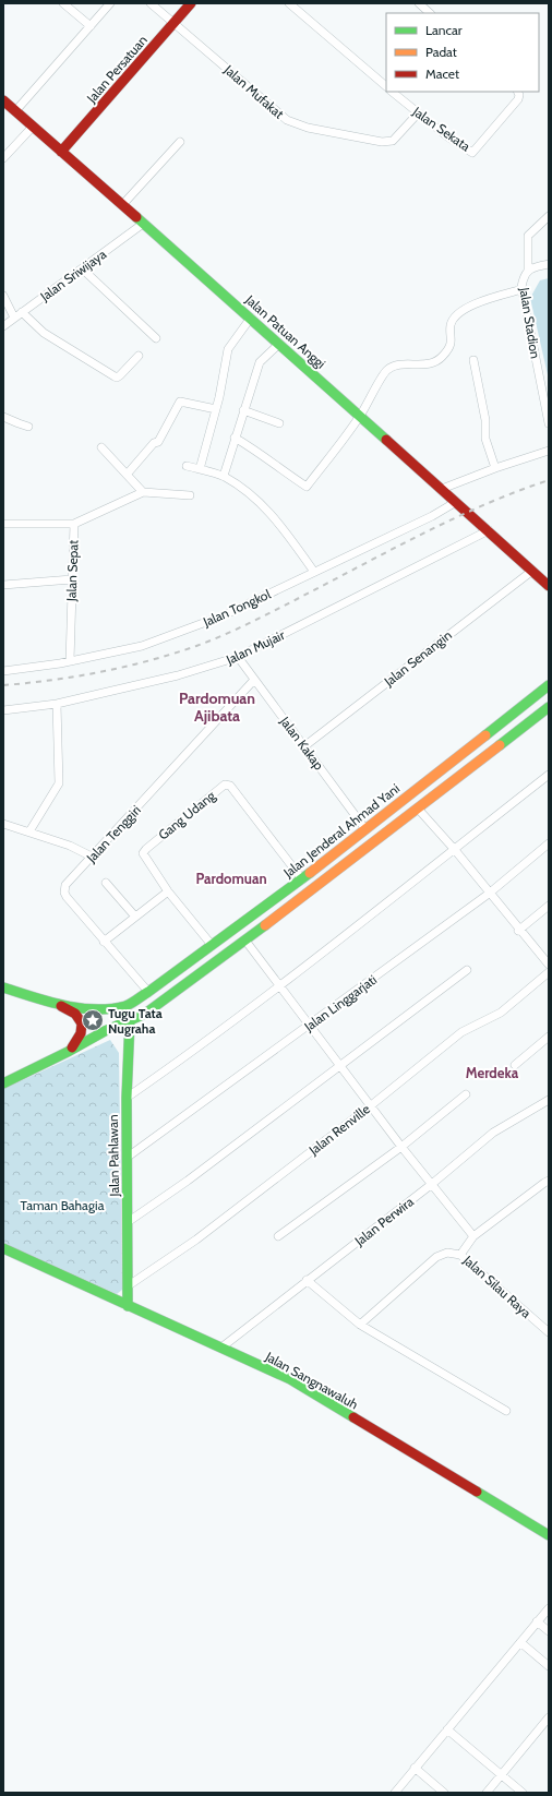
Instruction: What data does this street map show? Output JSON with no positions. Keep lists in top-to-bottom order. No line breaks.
{"streets":{"main road":["Jalan Persatuan","Jalan Patuan Anggi","Jalan Jenderal Ahmad Yani","Jalan Pahlawan","Jalan Sangnawaluh"],"street":["Jalan Mufakat","Jalan Sekata","Jalan Sriwijaya","Jalan Stadion","Jalan Sepat","Jalan Tongkol","Jalan Mujair","Jalan Senangin","Jalan Kakap","Gang Udang","Jalan Tenggiri","Jalan Linggarjati","Jalan Renville","Jalan Perwira","Jalan Silau Raya"]},"crossings":[["Jalan Persatuan","Jalan Mufakat"],["Jalan Persatuan","Jalan Patuan Anggi"],["Jalan Mufakat","Jalan Sekata"],["Jalan Sriwijaya","Jalan Patuan Anggi"],["Jalan Patuan Anggi","Jalan Tongkol"],["Jalan Patuan Anggi","Jalan Mujair"],["Jalan Patuan Anggi","Jalan Senangin"],["Jalan Sepat","Jalan Tongkol"],["Jalan Mujair","Jalan Kakap"],["Jalan Senangin","Jalan Kakap"],["Jalan Kakap","Jalan Jenderal Ahmad Yani"],["Jalan Kakap","Jalan Tenggiri"],["Gang Udang","Jalan Jenderal Ahmad Yani"],["Jalan Jenderal Ahmad Yani","Jalan Tenggiri"],["Jalan Jenderal Ahmad Yani","Jalan Pahlawan"],["Jalan Linggarjati","Jalan Pahlawan"],["Jalan Renville","Jalan Pahlawan"],["Jalan Pahlawan","Jalan Sangnawaluh"],["Jalan Perwira","Jalan Sangnawaluh"]],"districts":["Pardomuan Ajibata","Pardomuan","Merdeka"],"parks":["Taman Bahagia"],"places":{"place":["Tugu Tata Nugraha"]},"legend":["Lancar","Padat","Macet"]}
